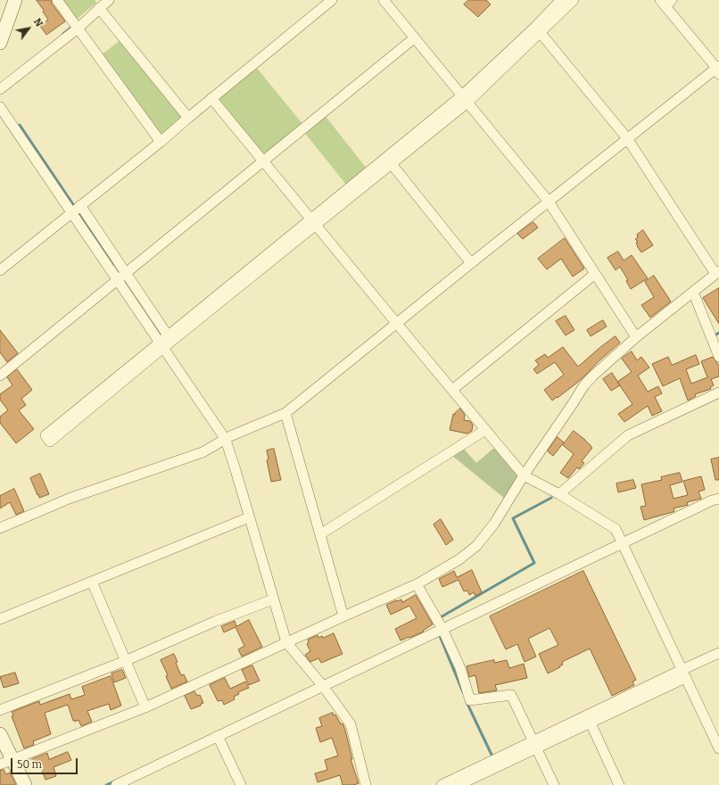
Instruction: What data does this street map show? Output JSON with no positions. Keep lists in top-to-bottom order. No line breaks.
{"scale_bar":"50 m","north":"top right"}
